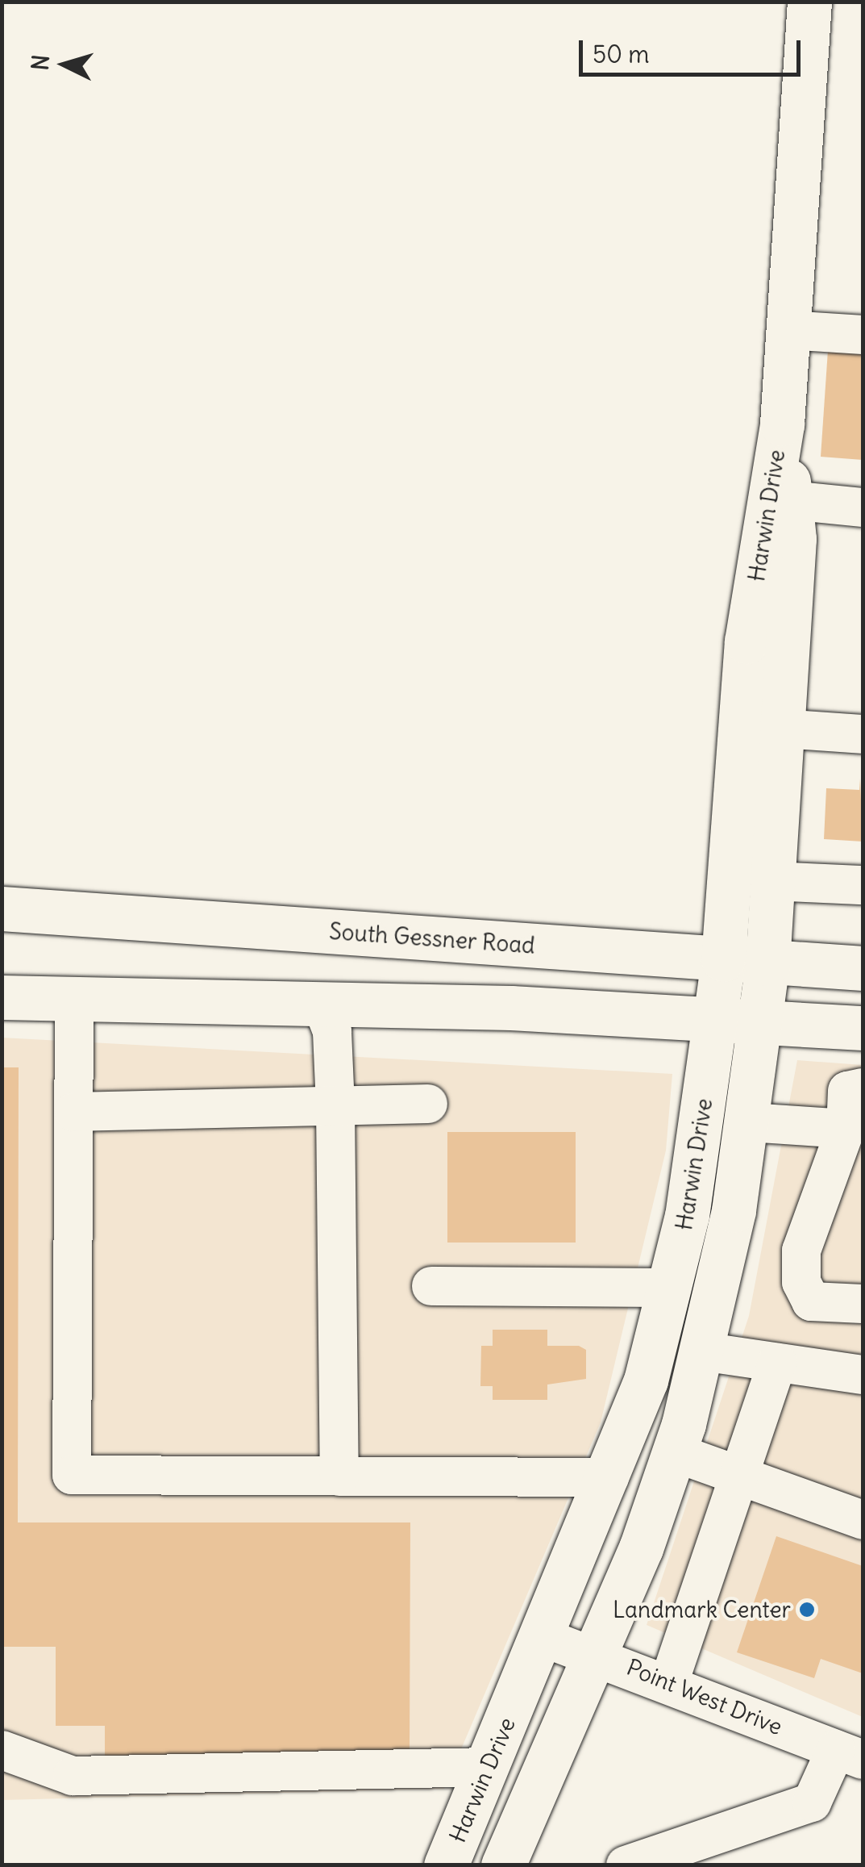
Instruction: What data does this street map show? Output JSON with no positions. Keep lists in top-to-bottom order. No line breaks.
{"streets":{"main road":["Harwin Drive","South Gessner Road"],"street":["Point West Drive"]},"crossings":[["Harwin Drive","South Gessner Road"],["Harwin Drive","Point West Drive"]],"places":["Landmark Center"],"scale_bar":"50 m","north":"left"}
